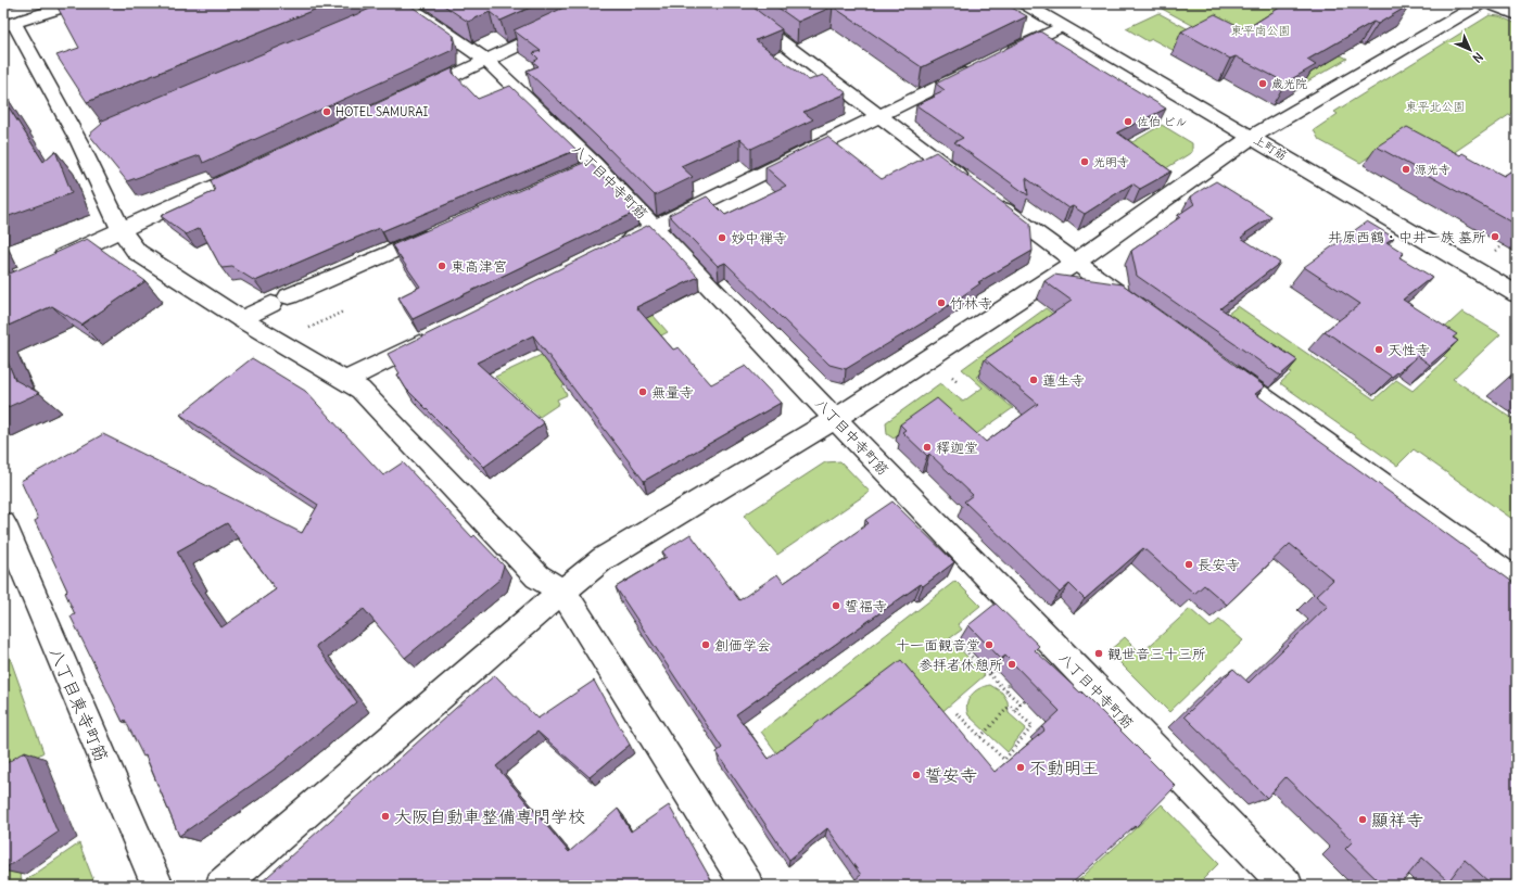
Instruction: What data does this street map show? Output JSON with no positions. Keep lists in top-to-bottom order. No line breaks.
{"streets":{"street":["上町筋","八丁目中寺町筋","八丁目東寺町筋"]},"parks":["東平南公園","東平北公園"],"places":["歳光院","HOTEL SAMURAI","佐伯 ビル","光明寺","源光寺","井原西鶴・中井一族 墓所","妙中禅寺","東高津宮","竹林寺","天性寺","蓮生寺","無量寺","釋迦堂","長安寺","誓福寺","創価学会","十一面観音堂","観世音三十三所","参拝者休憩所","不動明王","誓安寺","大阪自動車整備専門学校","顯祥寺"],"north":"bottom right"}
